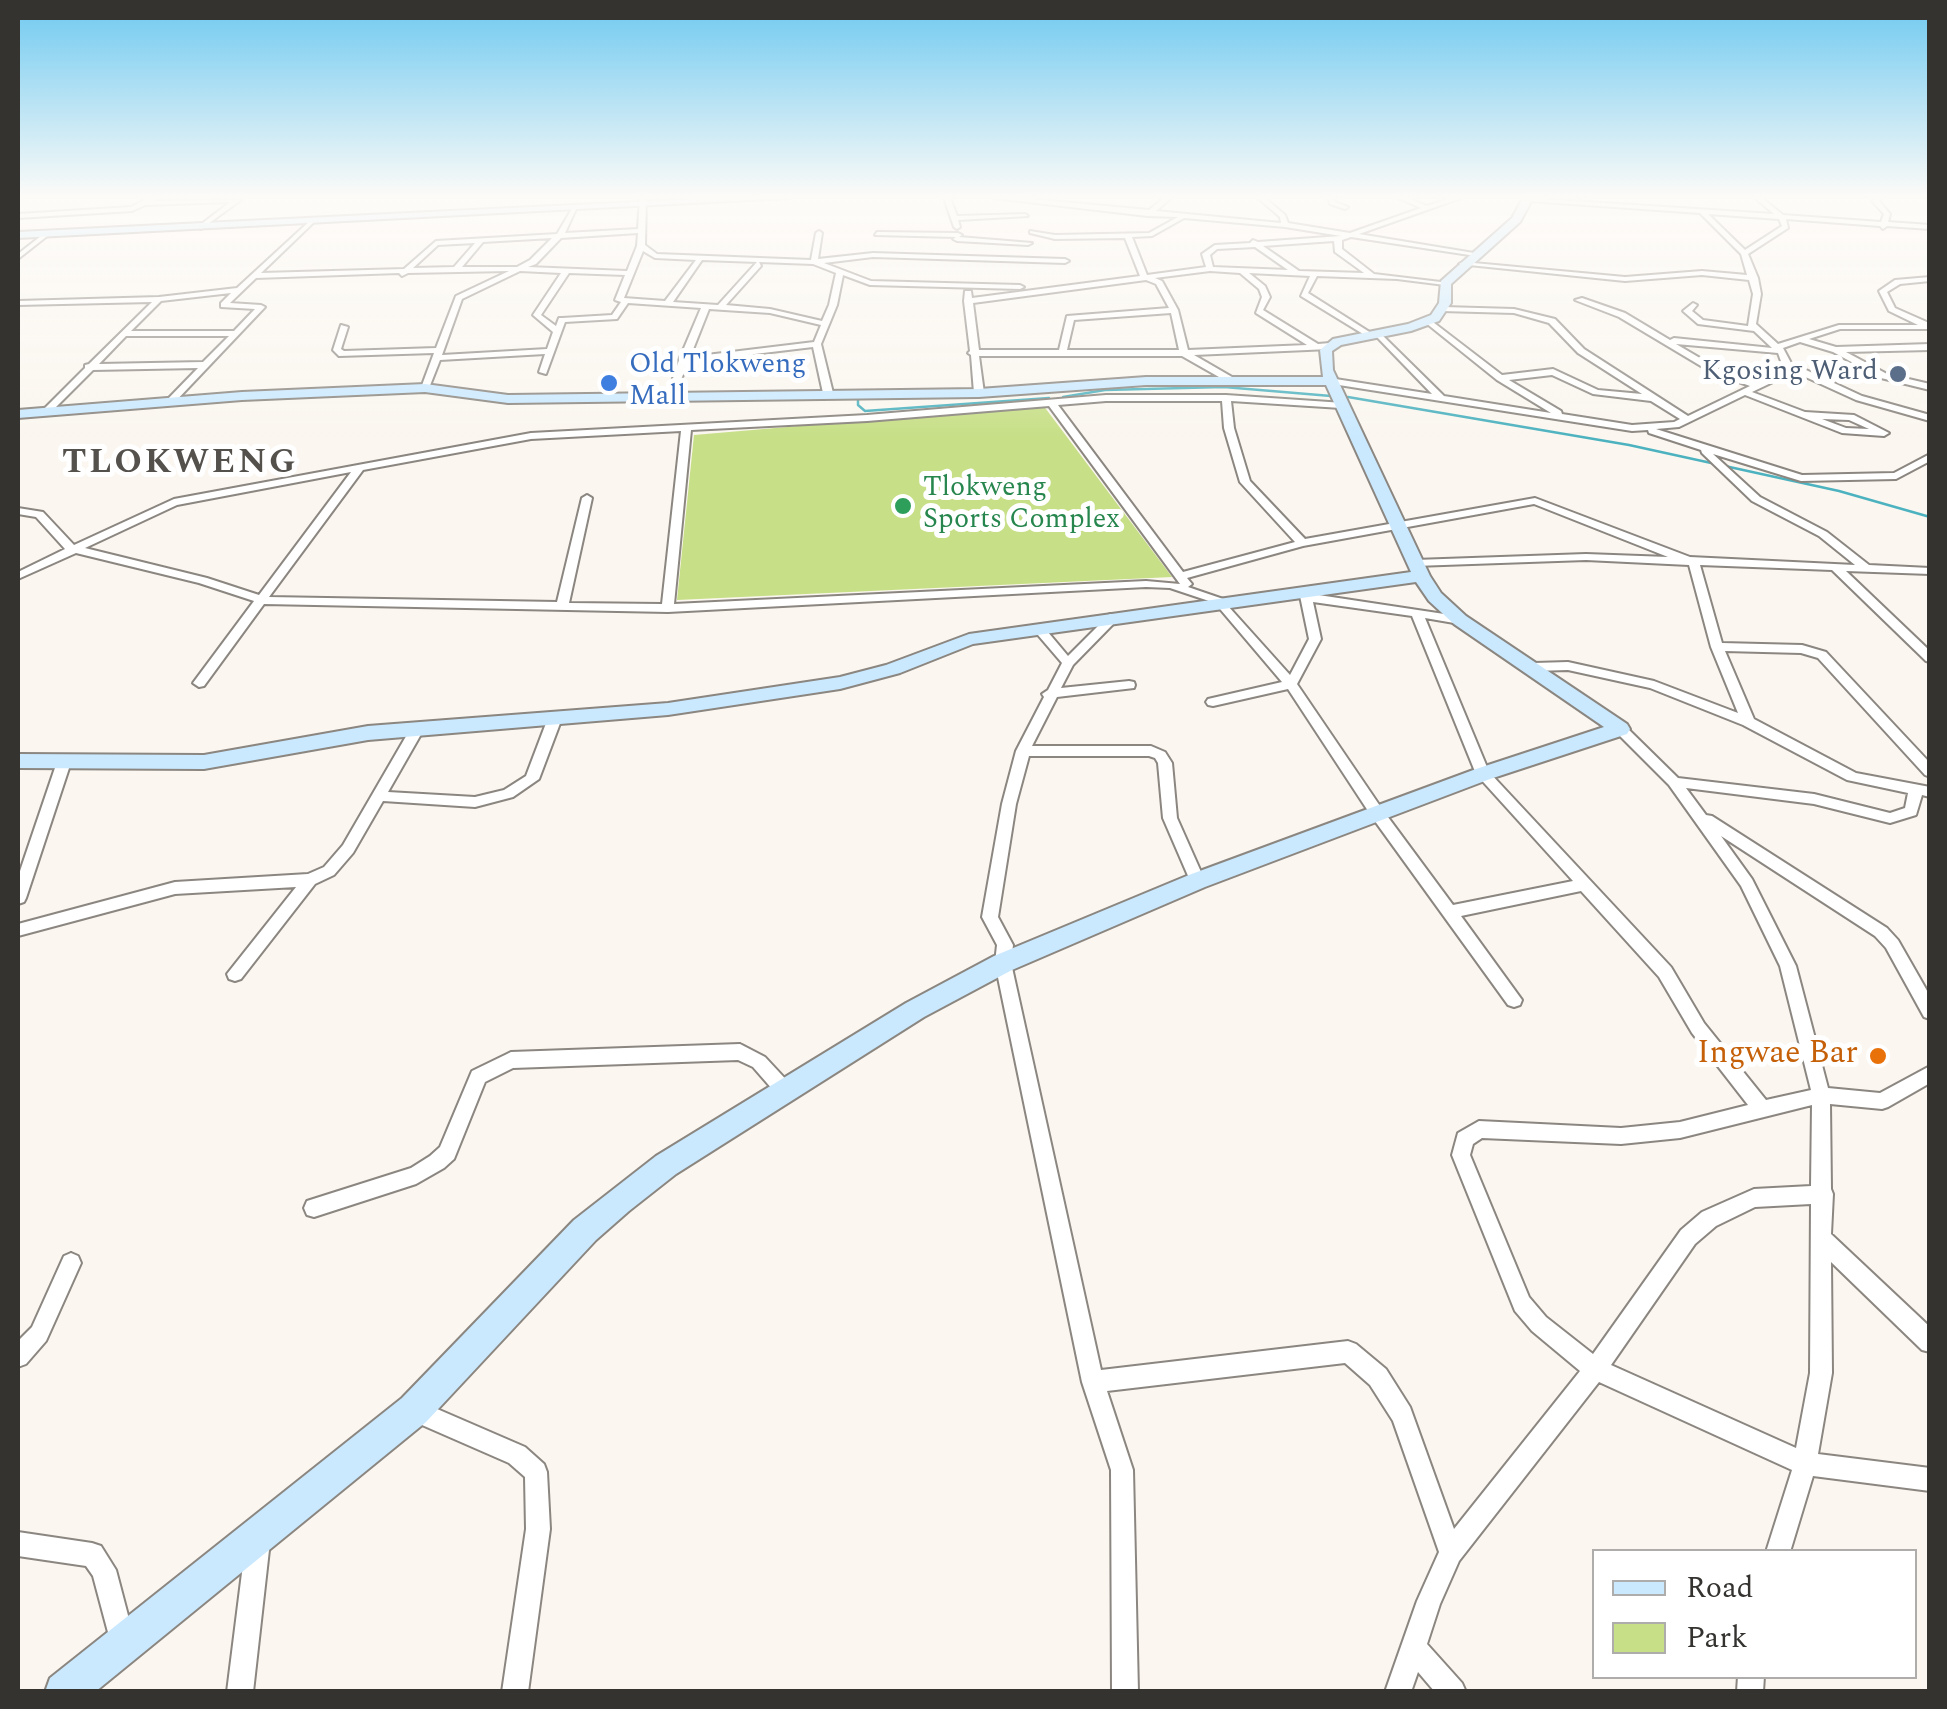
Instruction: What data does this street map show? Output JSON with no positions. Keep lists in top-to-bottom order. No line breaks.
{"districts":["TLOKWENG"],"places":["Kgosing Ward","Old Tlokweng Mall","Tlokweng Sports Complex","Ingwae Bar"],"legend":["Road","Park"]}
